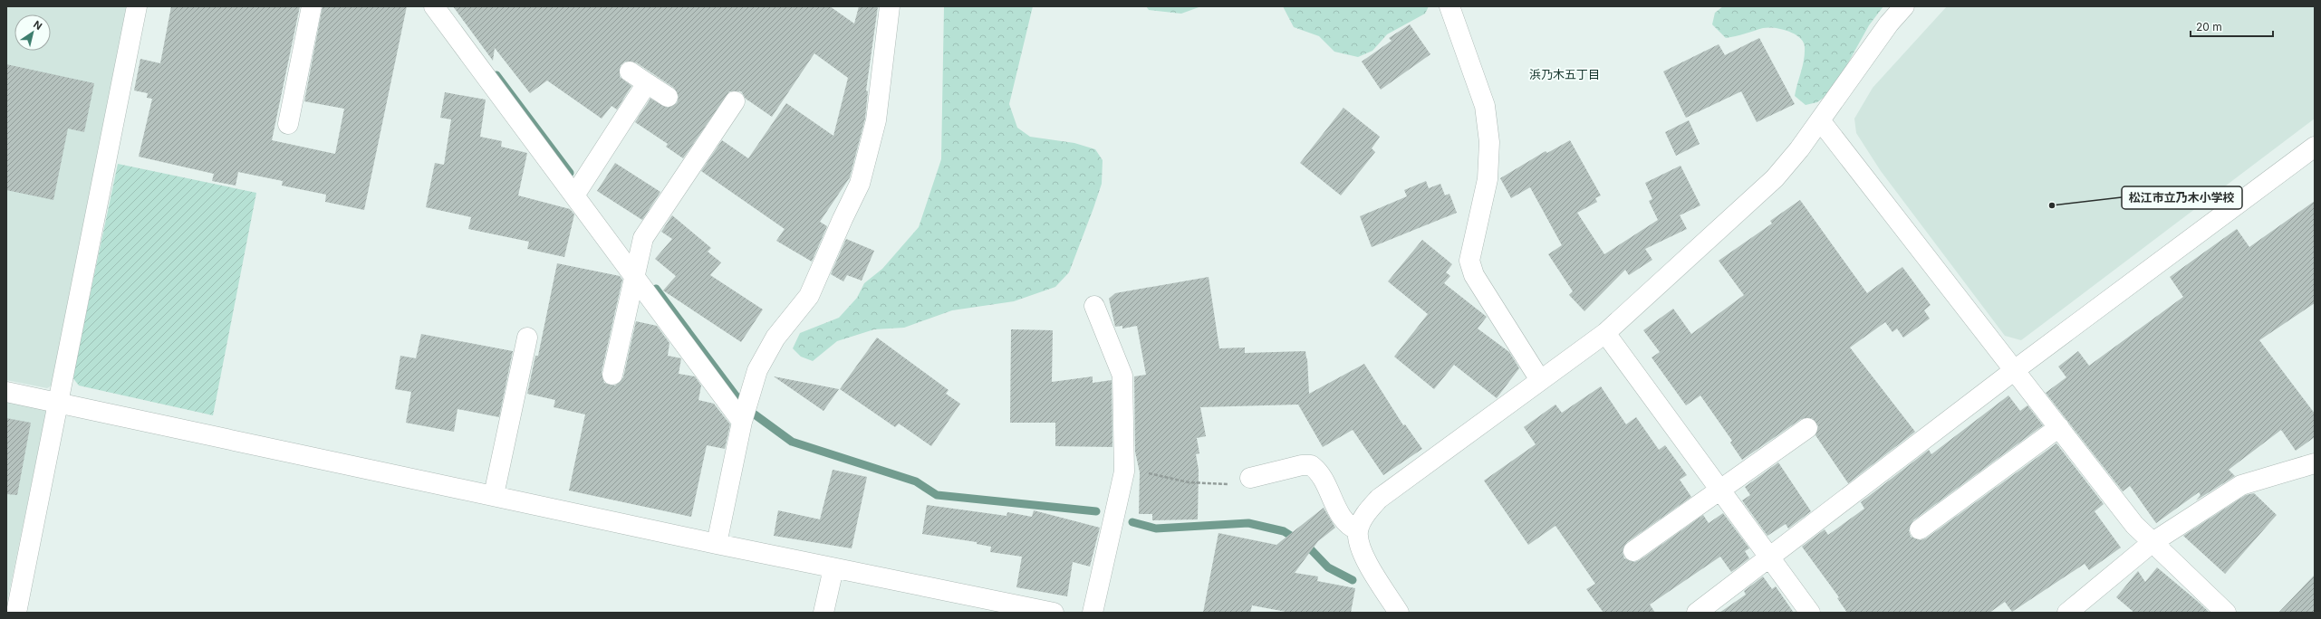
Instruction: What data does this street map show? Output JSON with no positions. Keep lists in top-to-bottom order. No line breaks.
{"districts":["浜乃木五丁目"],"places":["松江市立乃木小学校"],"scale_bar":"20 m","north":"top right"}
